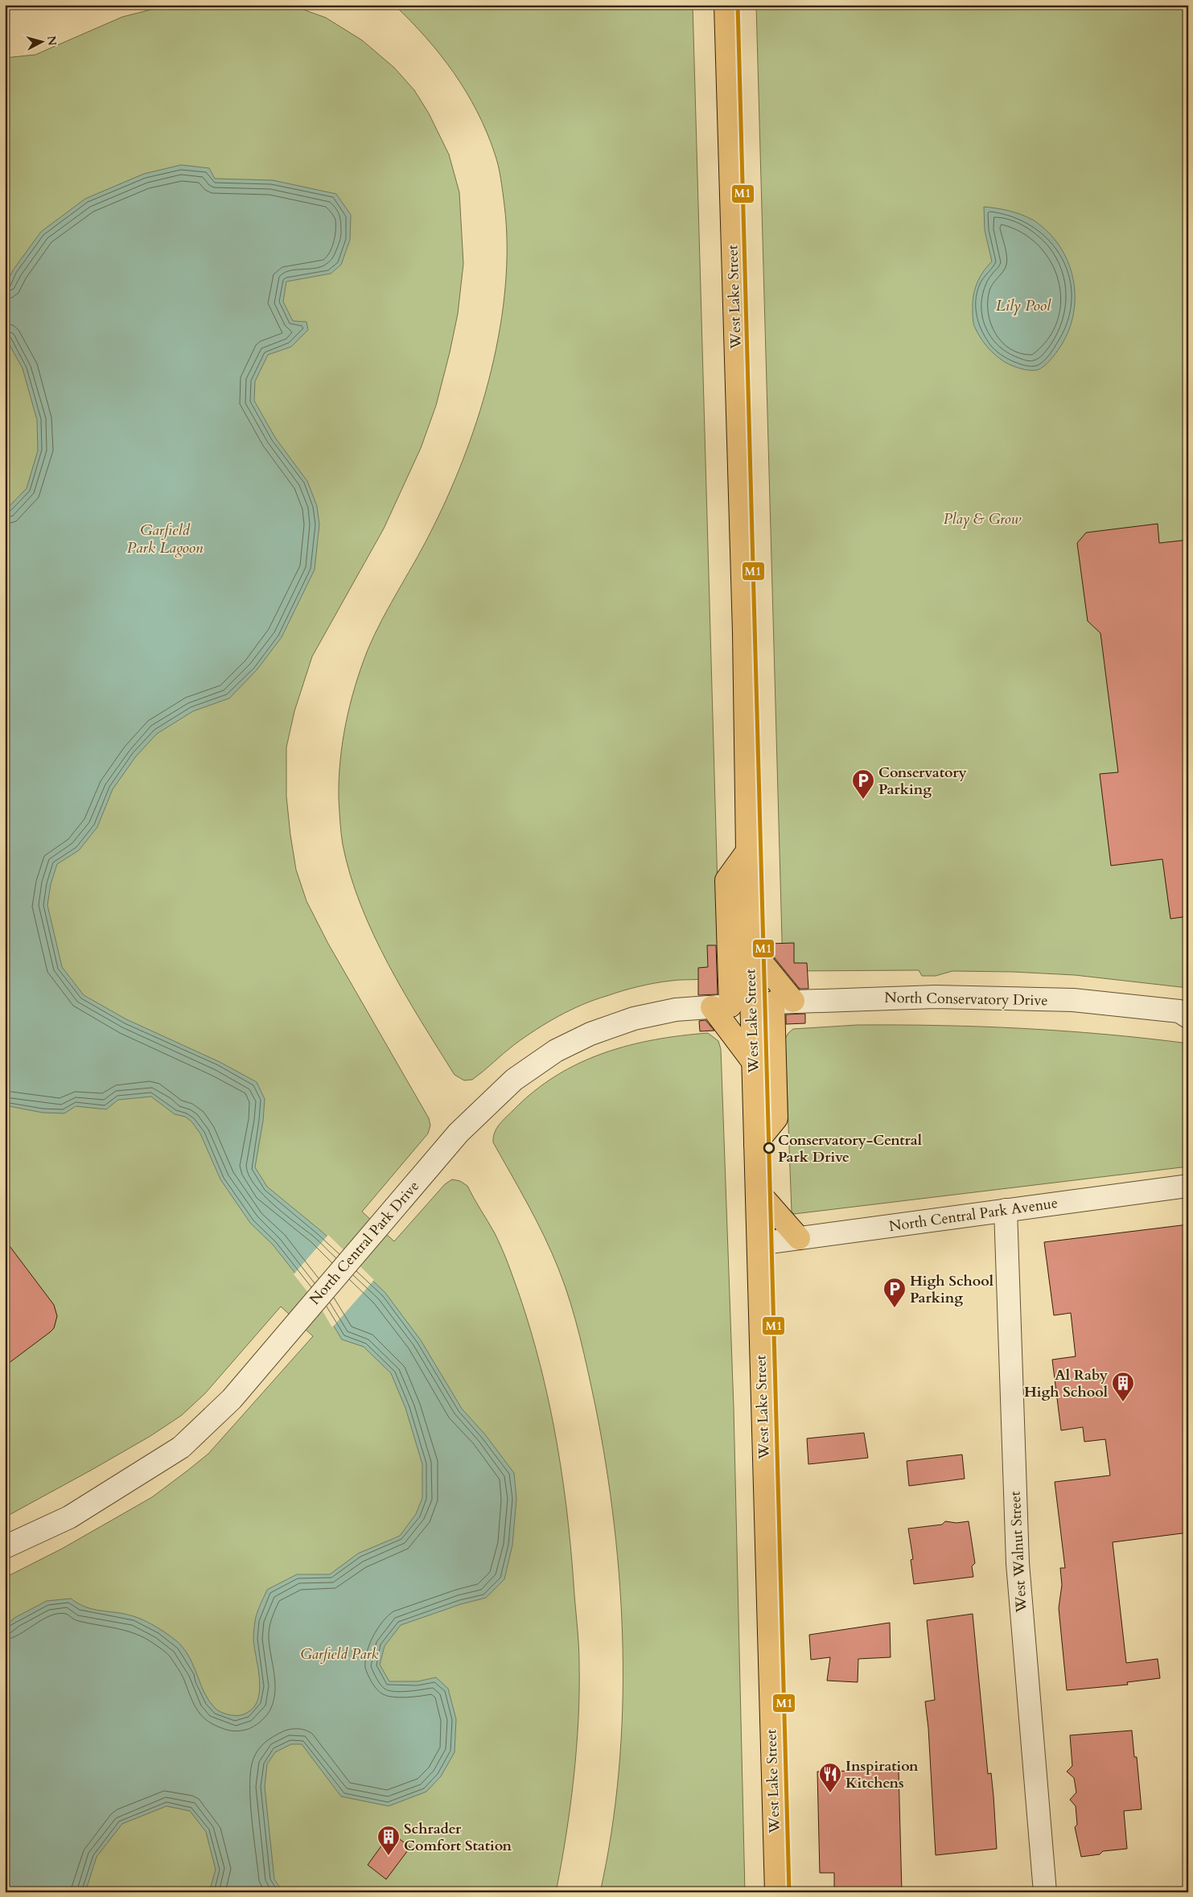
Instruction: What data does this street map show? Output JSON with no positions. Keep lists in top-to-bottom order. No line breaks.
{"streets":{"main road":["West Lake Street"],"street":["North Conservatory Drive","North Central Park Avenue","North Central Park Drive","West Walnut Street"]},"crossings":[["West Lake Street","North Conservatory Drive"],["West Lake Street","North Central Park Avenue"],["West Lake Street","North Central Park Drive"],["North Conservatory Drive","North Central Park Drive"],["North Central Park Avenue","West Walnut Street"]],"water":["Lily Pool","Garfield Park Lagoon"],"parks":["Play & Grow","Garfield Park"],"places":{"parking":["Conservatory Parking","High School Parking"],"other":["Conservatory-Central Park Drive"],"building":["Al Raby High School","Schrader Comfort Station"],"restaurant":["Inspiration Kitchens"]},"lines":["transit line M1"],"north":"right"}
